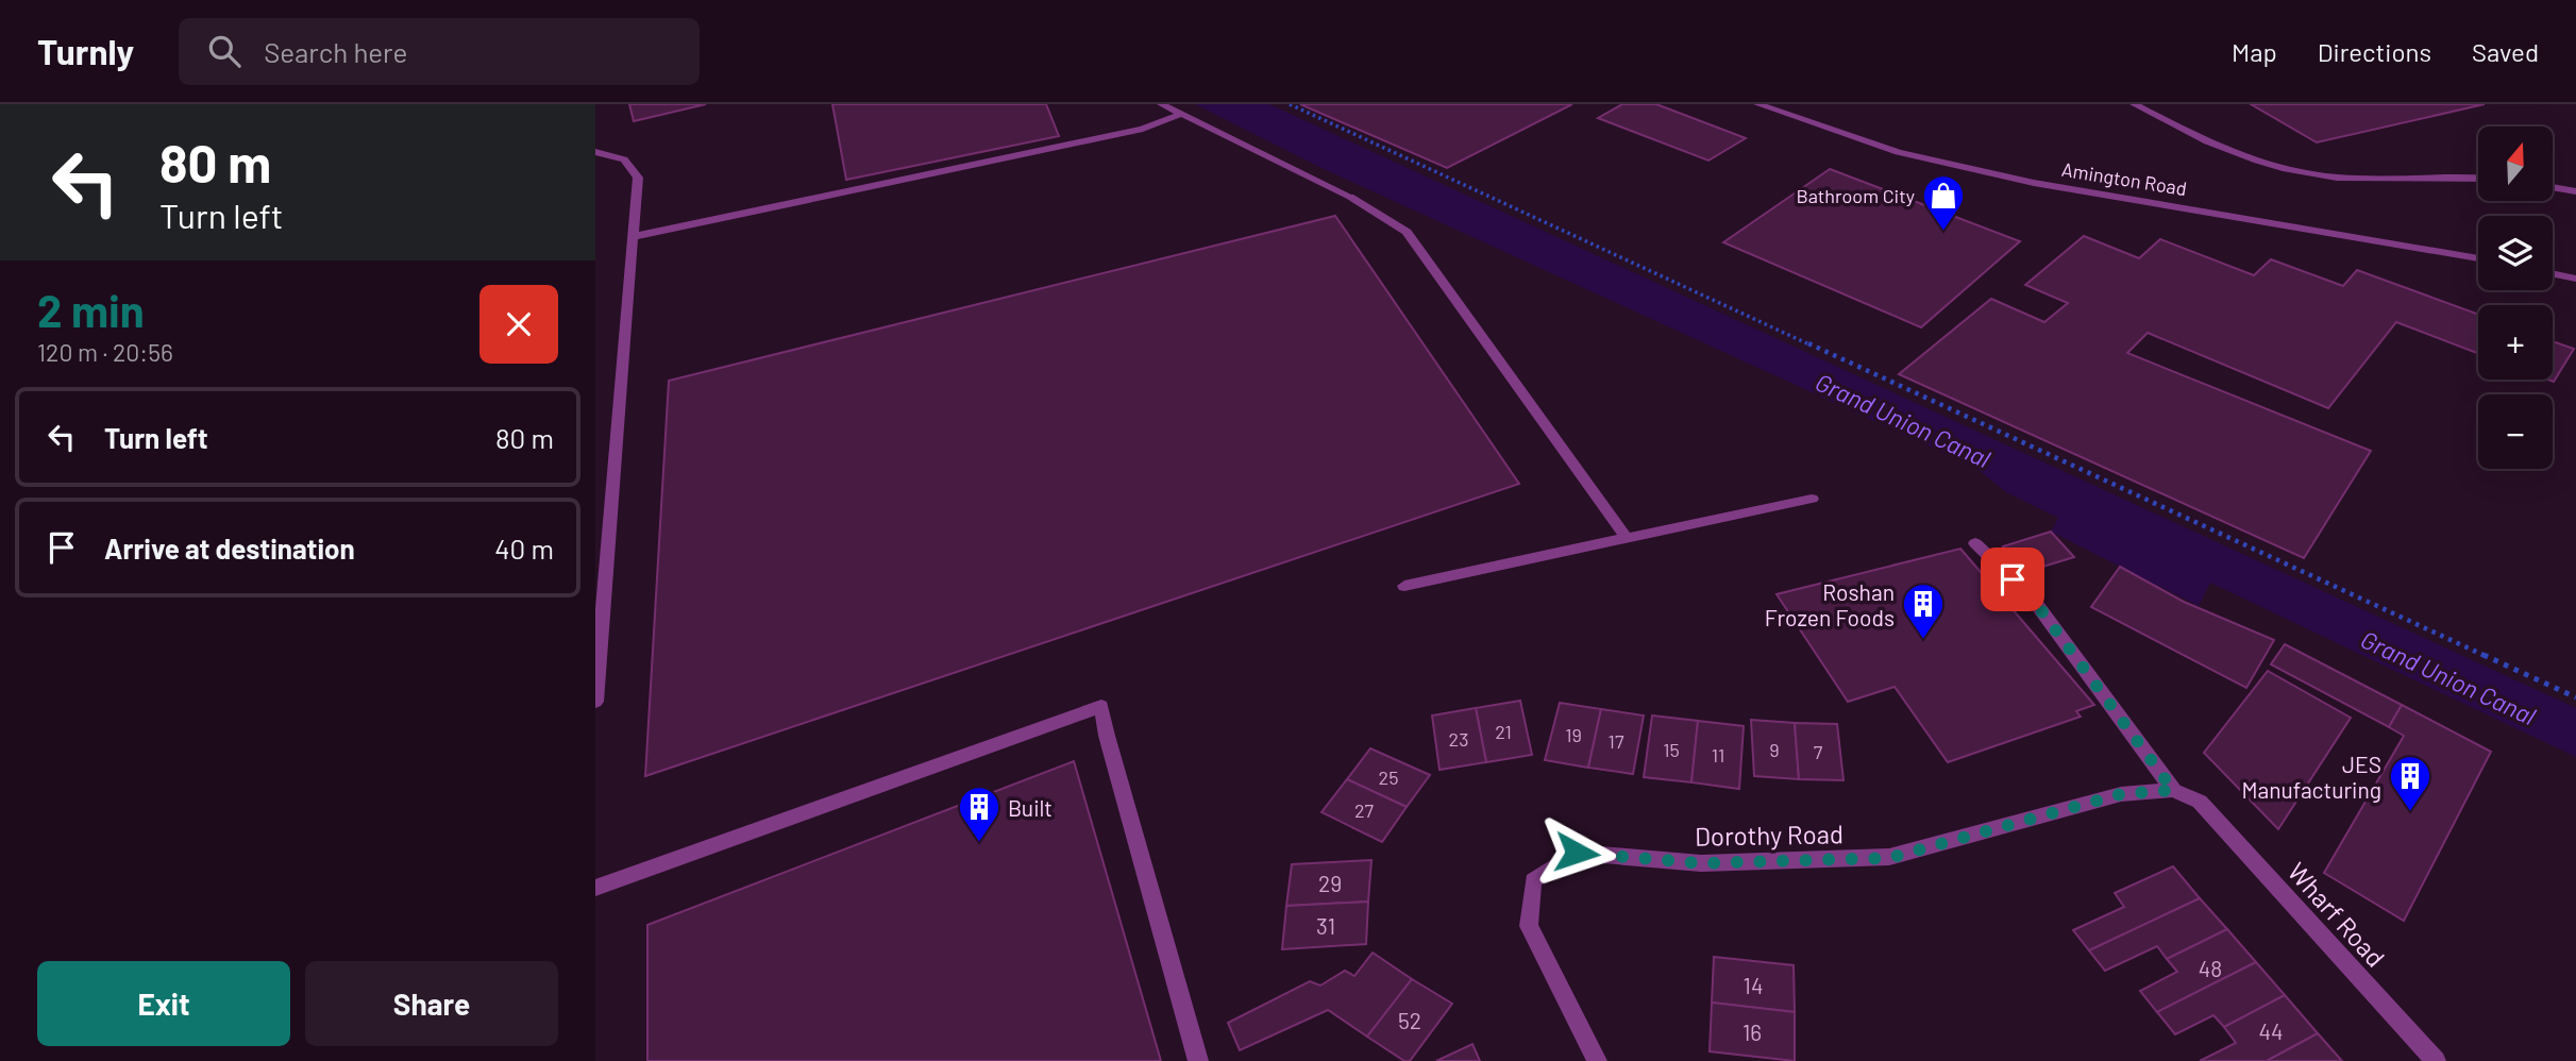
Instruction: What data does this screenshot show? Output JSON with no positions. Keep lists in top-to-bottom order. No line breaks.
{"streets":{"street":["Amington Road","Dorothy Road","Wharf Road"]},"crossings":[["Dorothy Road","Wharf Road"]],"water":["Grand Union Canal"],"places":{"shop":["Bathroom City"],"building":["Roshan Frozen Foods","JES Manufacturing","Built"]},"house_numbers":["21","19","23","17","15","9","7","11","25","27","29","31","48","14","52","44","16"],"north":"top","page":{"header":"Turnly","search":"Search here","nav":["Map","Directions","Saved"],"turn":["80 m","Turn left"],"map_buttons":["+","−"],"heading":["2 min","120 m · 20:56"],"list":[{"name":"Turn left","value":"80 m"},{"name":"Arrive at destination","value":"40 m"}],"buttons":["Exit","Share"]}}
